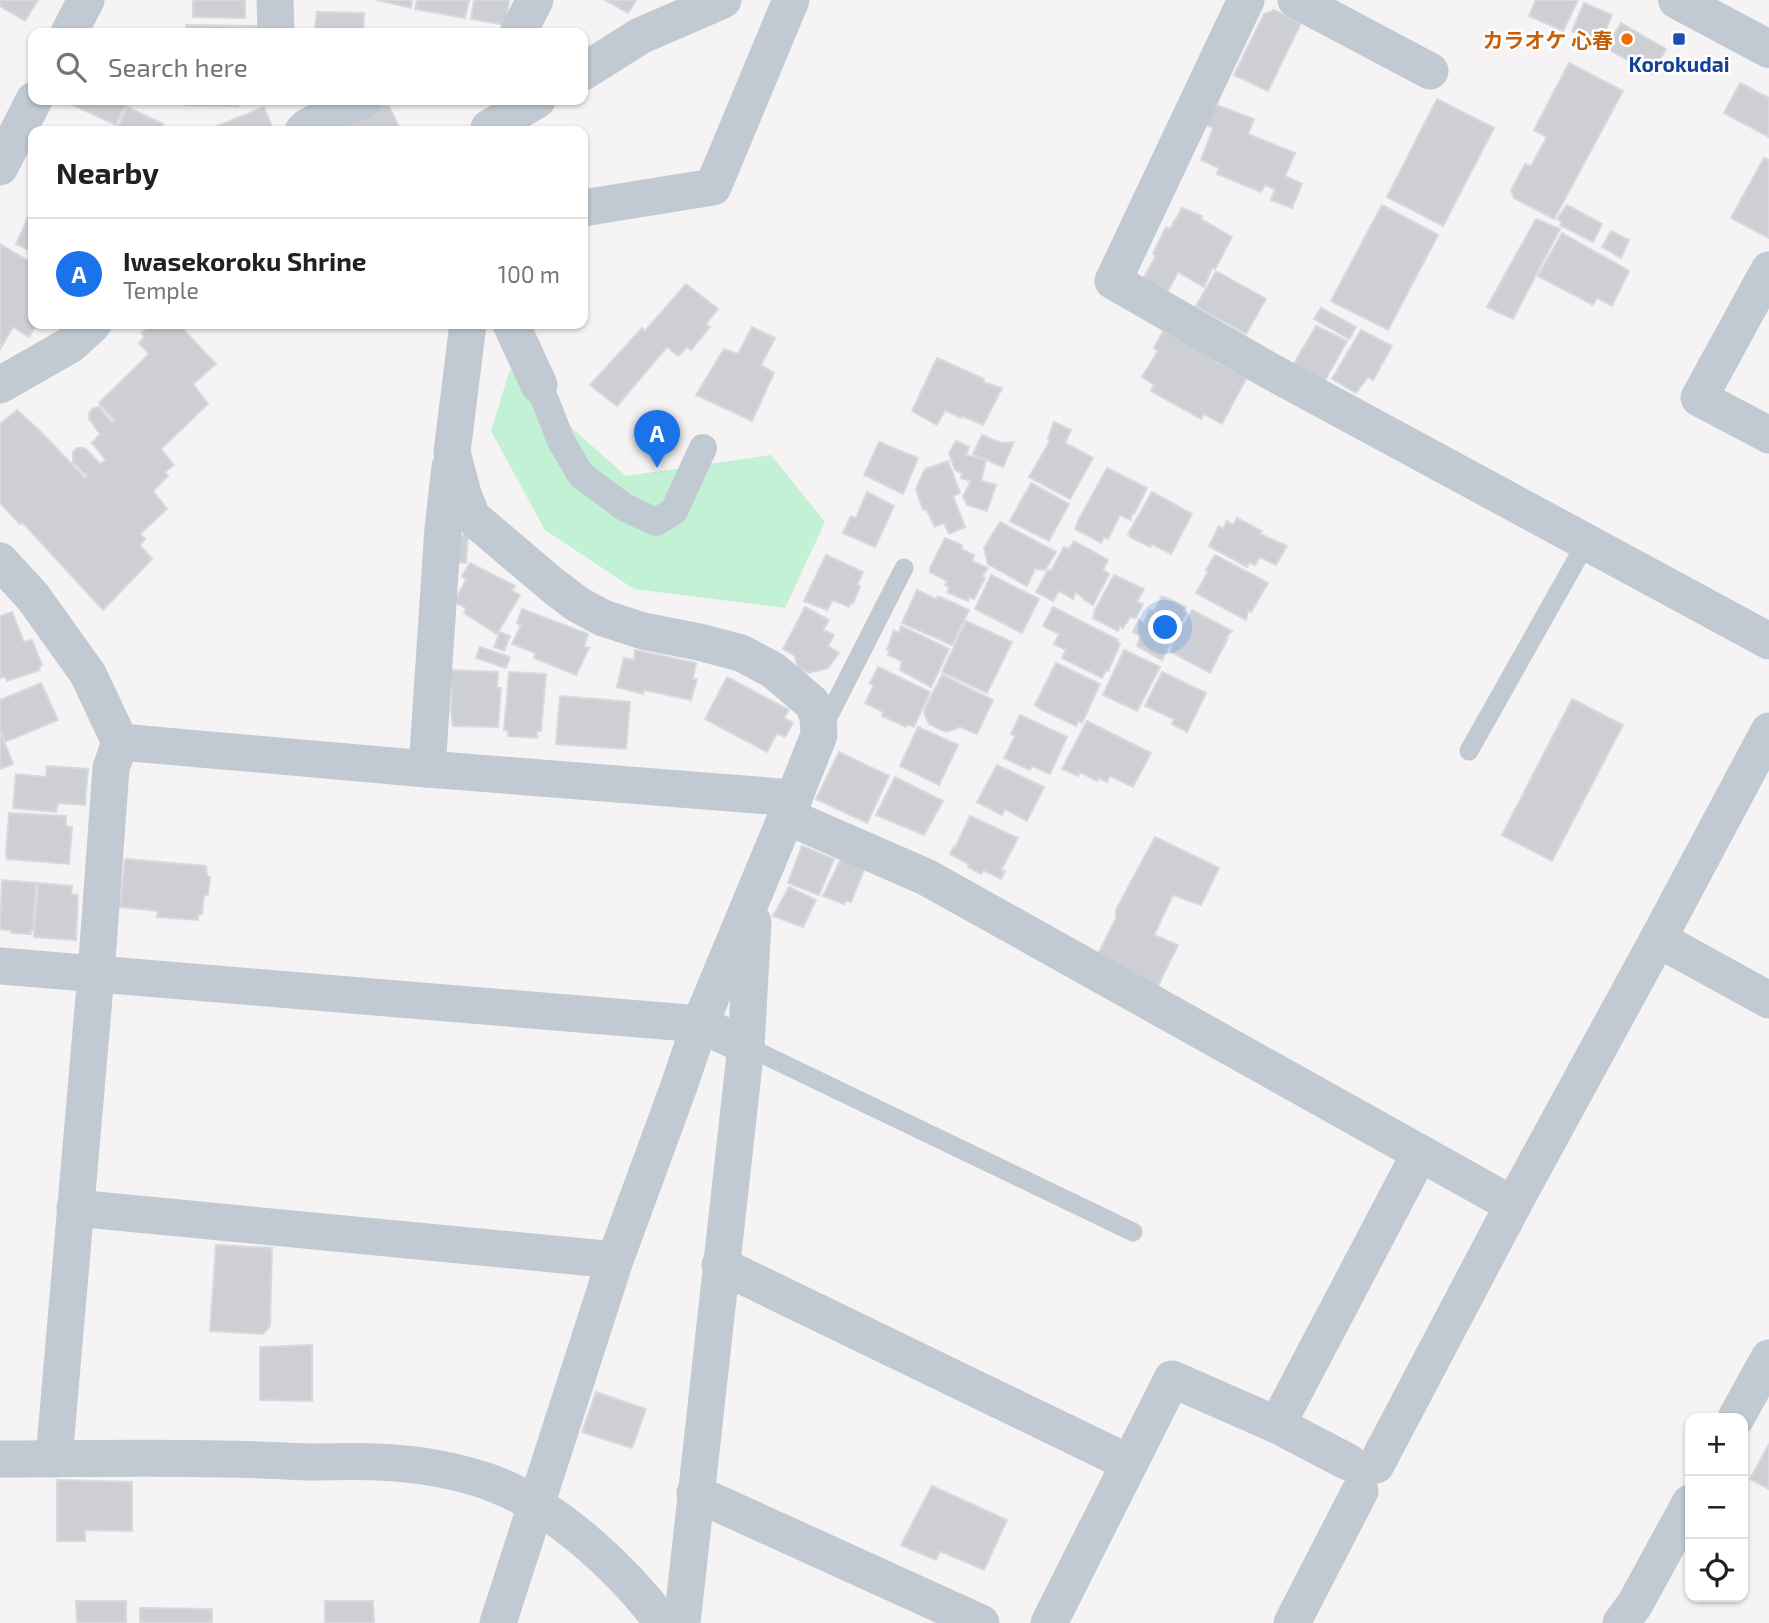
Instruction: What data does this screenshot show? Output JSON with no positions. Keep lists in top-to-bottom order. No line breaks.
{"places":{"other":["カラオケ 心春"],"transit":["Korokudai"]},"page":{"search":"Search here","heading":"Nearby","list":[{"mark":"A","name":"Iwasekoroku Shrine","note":"Temple","value":"100 m"}],"pins":"A","map_buttons":["+","−"]}}
